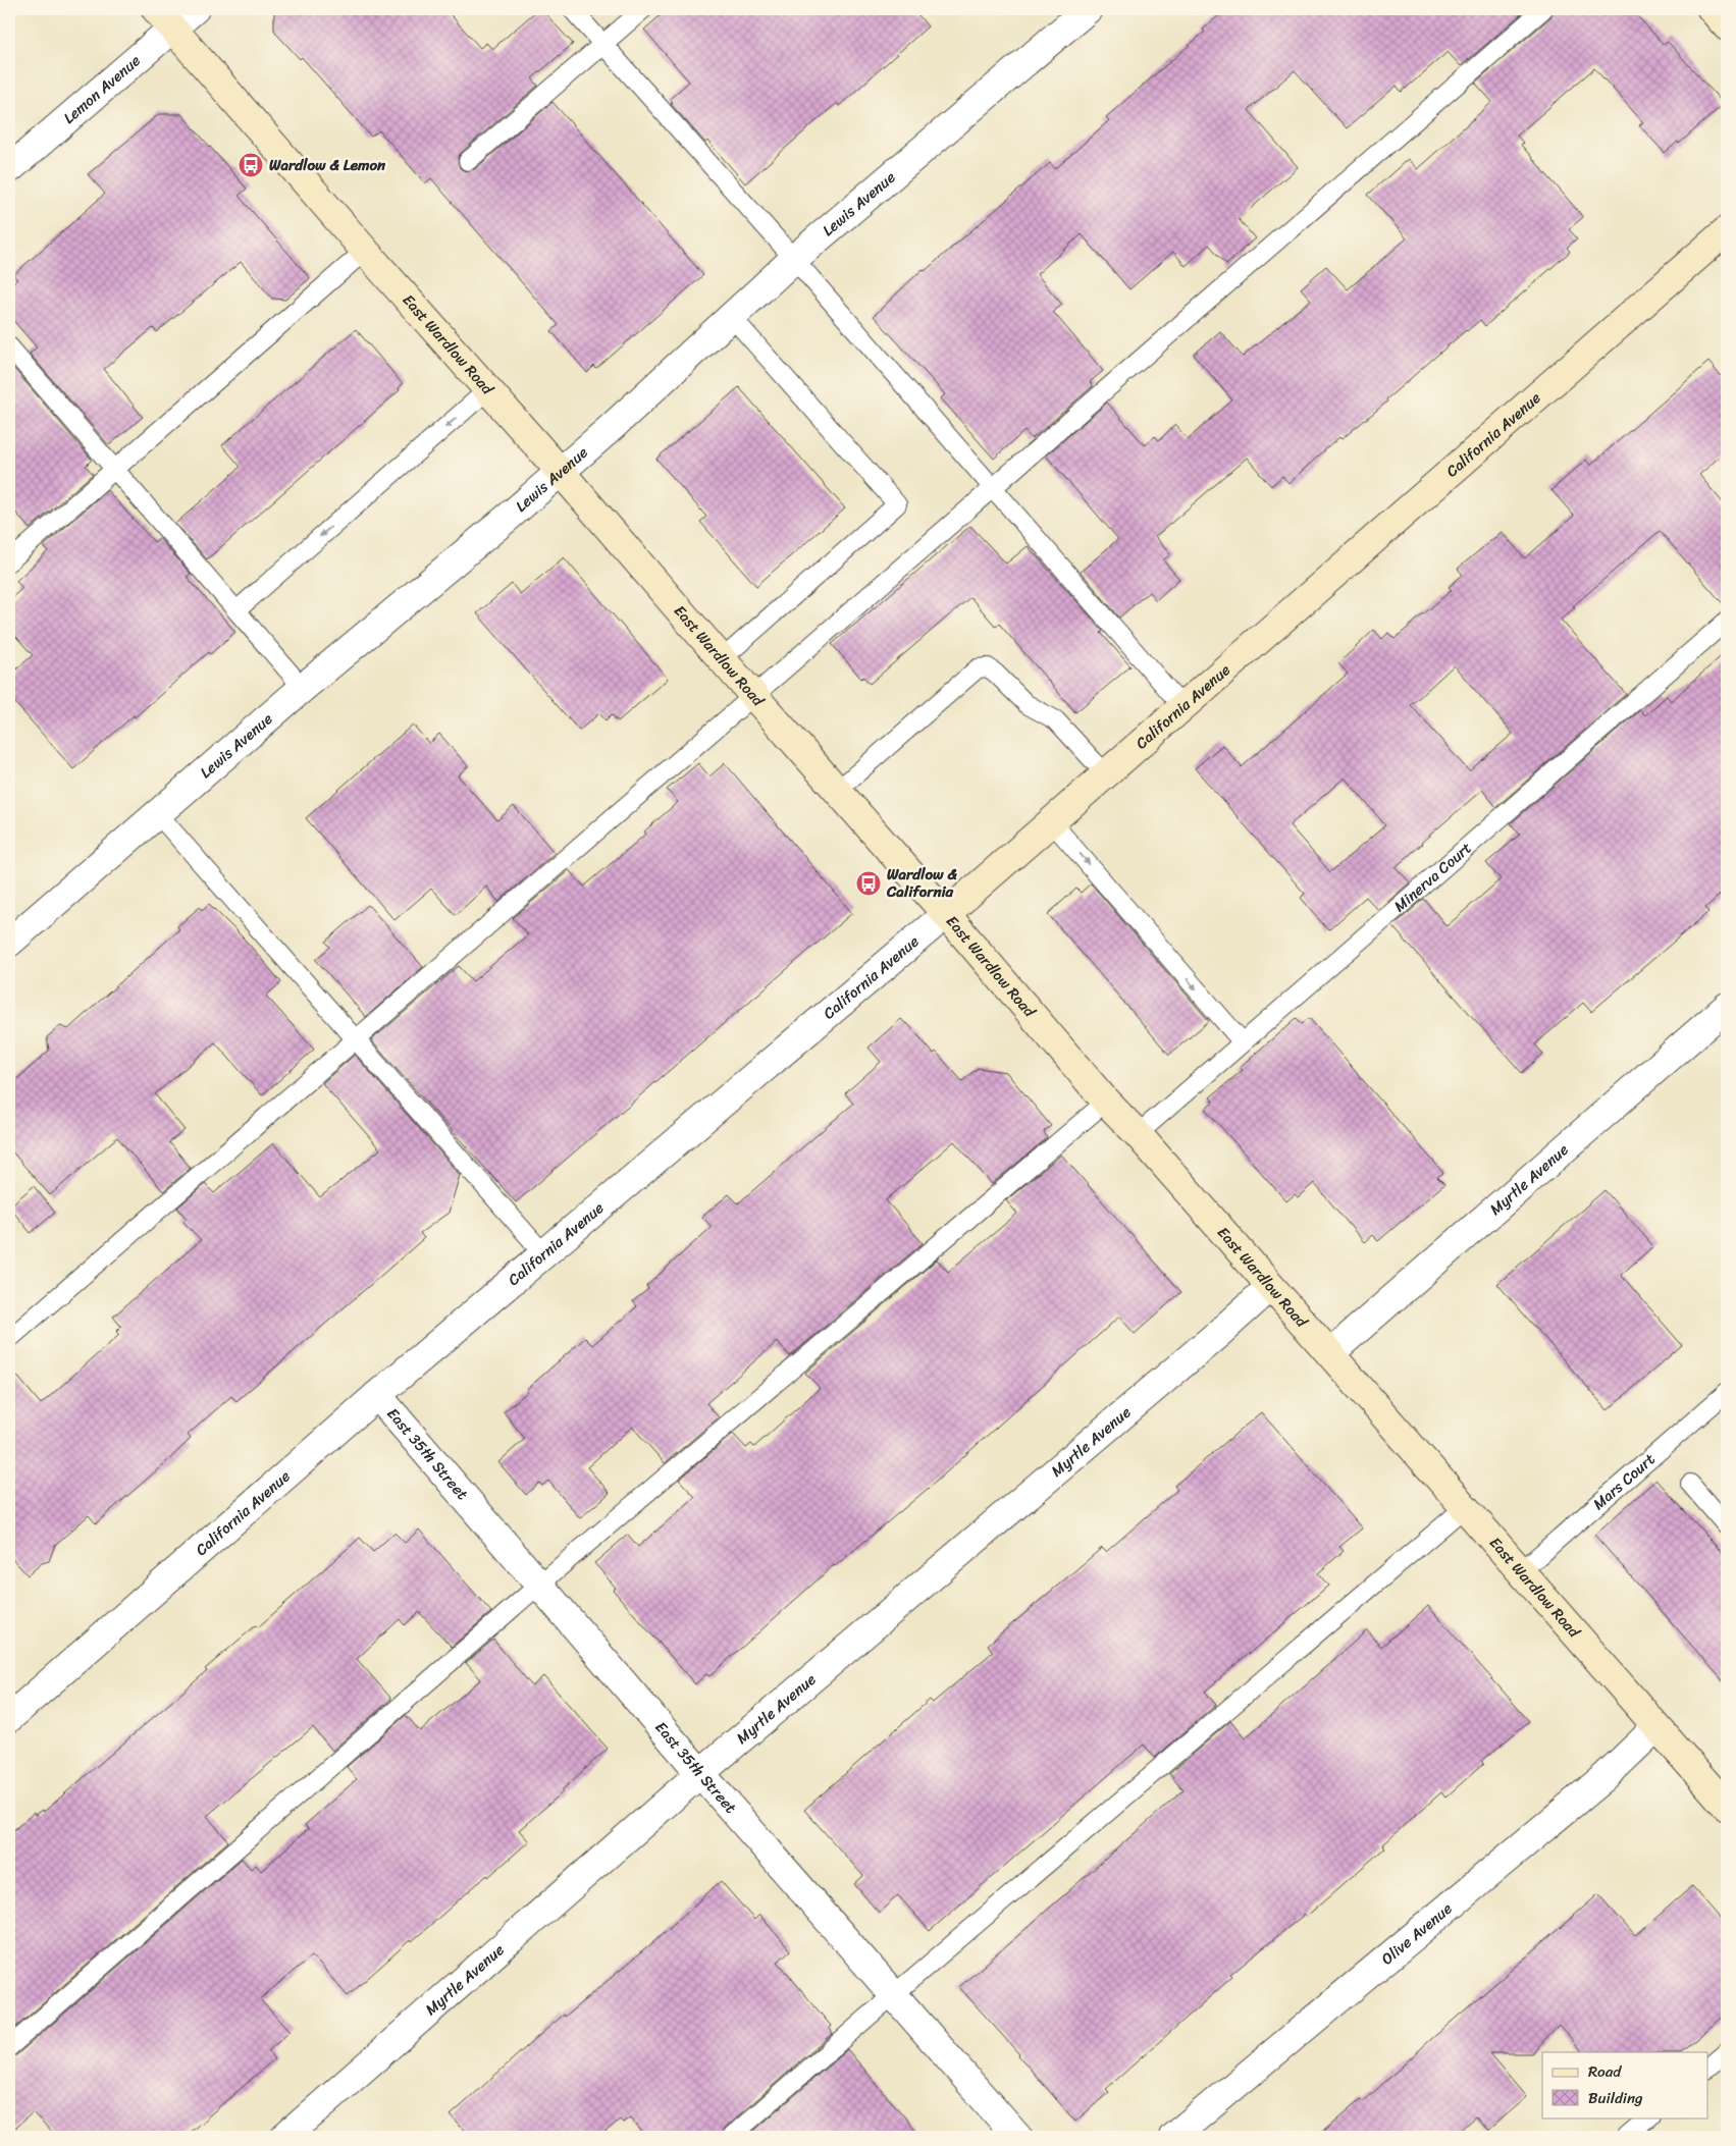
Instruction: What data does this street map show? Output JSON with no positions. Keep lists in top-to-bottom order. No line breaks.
{"streets":{"main road":["East Wardlow Road","California Avenue"],"street":["Lemon Avenue","Lewis Avenue","Myrtle Avenue","East 35th Street","Olive Avenue"],"lane":["Minerva Court","Mars Court"]},"crossings":[["Lemon Avenue","East Wardlow Road"],["Lewis Avenue","East Wardlow Road"],["East Wardlow Road","California Avenue"],["East Wardlow Road","Minerva Court"],["East Wardlow Road","Myrtle Avenue"],["East Wardlow Road","Mars Court"],["East Wardlow Road","Olive Avenue"],["California Avenue","East 35th Street"],["Myrtle Avenue","East 35th Street"]],"places":{"bus stop":["Wardlow & Lemon","Wardlow & California"]},"legend":["Road","Building"]}
